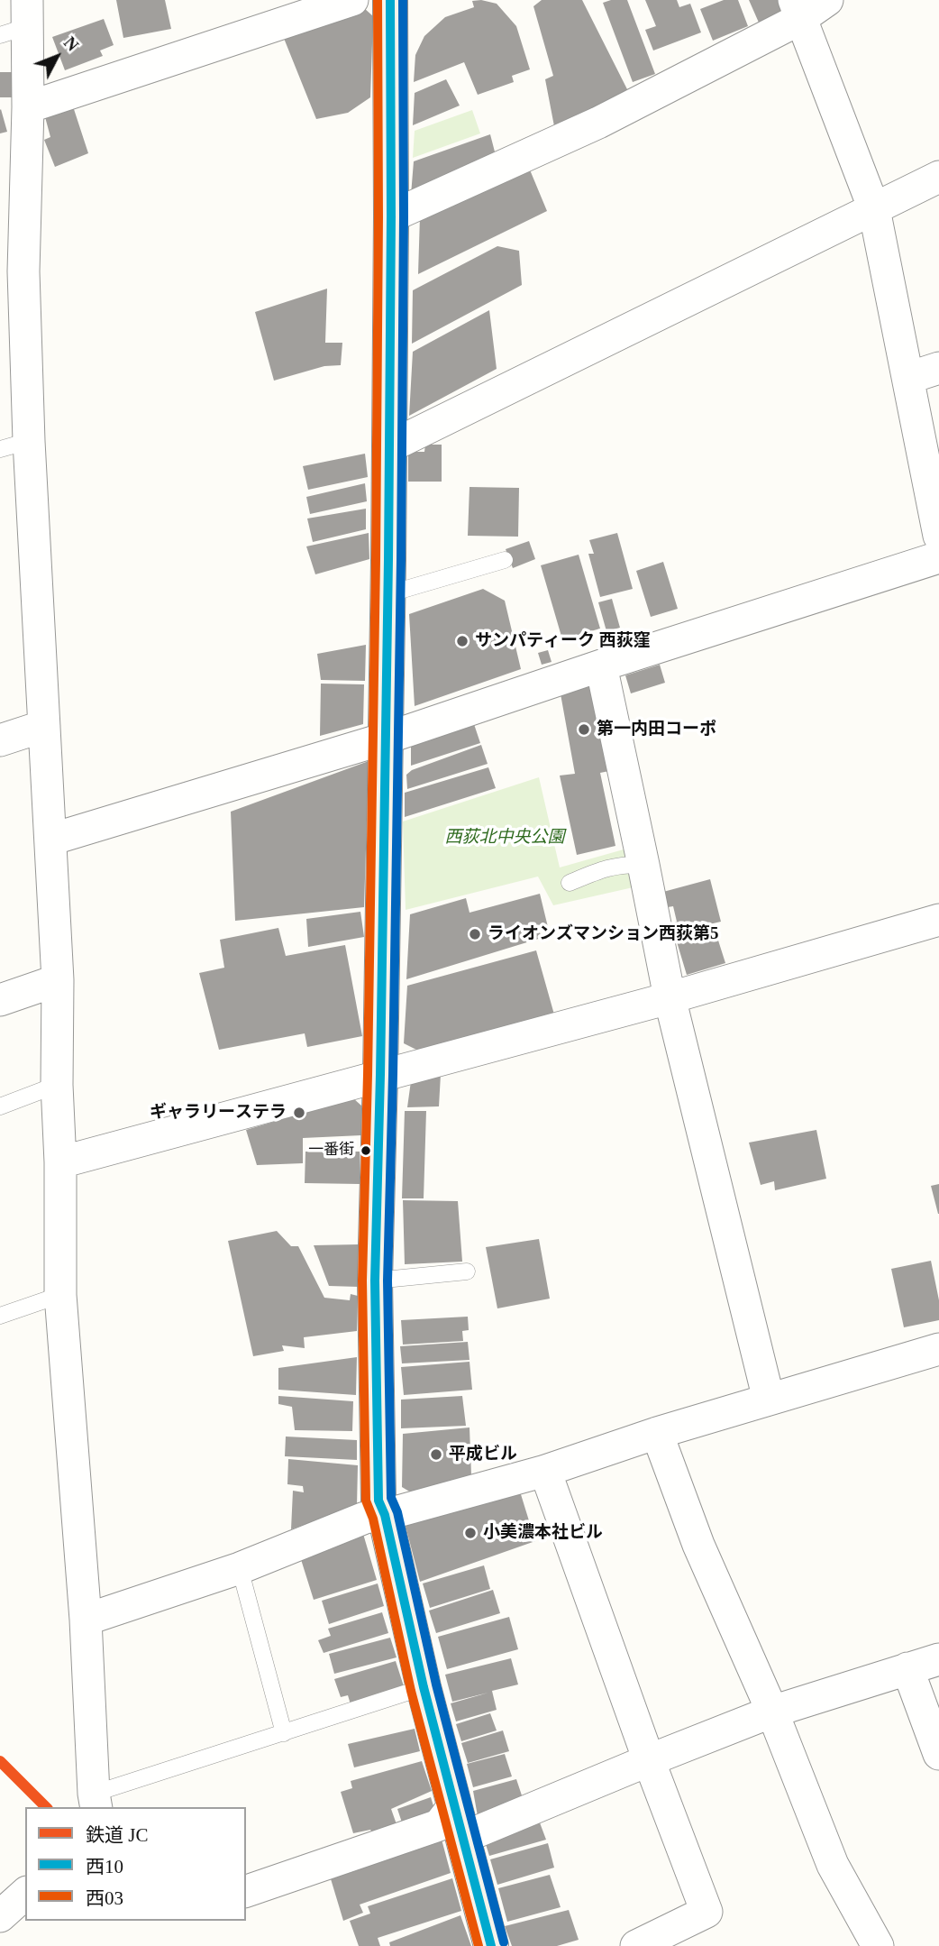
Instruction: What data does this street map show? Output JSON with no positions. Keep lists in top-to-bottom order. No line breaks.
{"parks":["西荻北中央公園"],"places":["サンパティーク 西荻窪","第一内田コーポ","ライオンズマンション西荻第5","ギャラリーステラ","一番街","平成ビル","小美濃本社ビル"],"lines":["transit line 西10","transit line 西03","rail line JC"],"legend":["鉄道 JC","西10","西03"],"north":"top right"}
